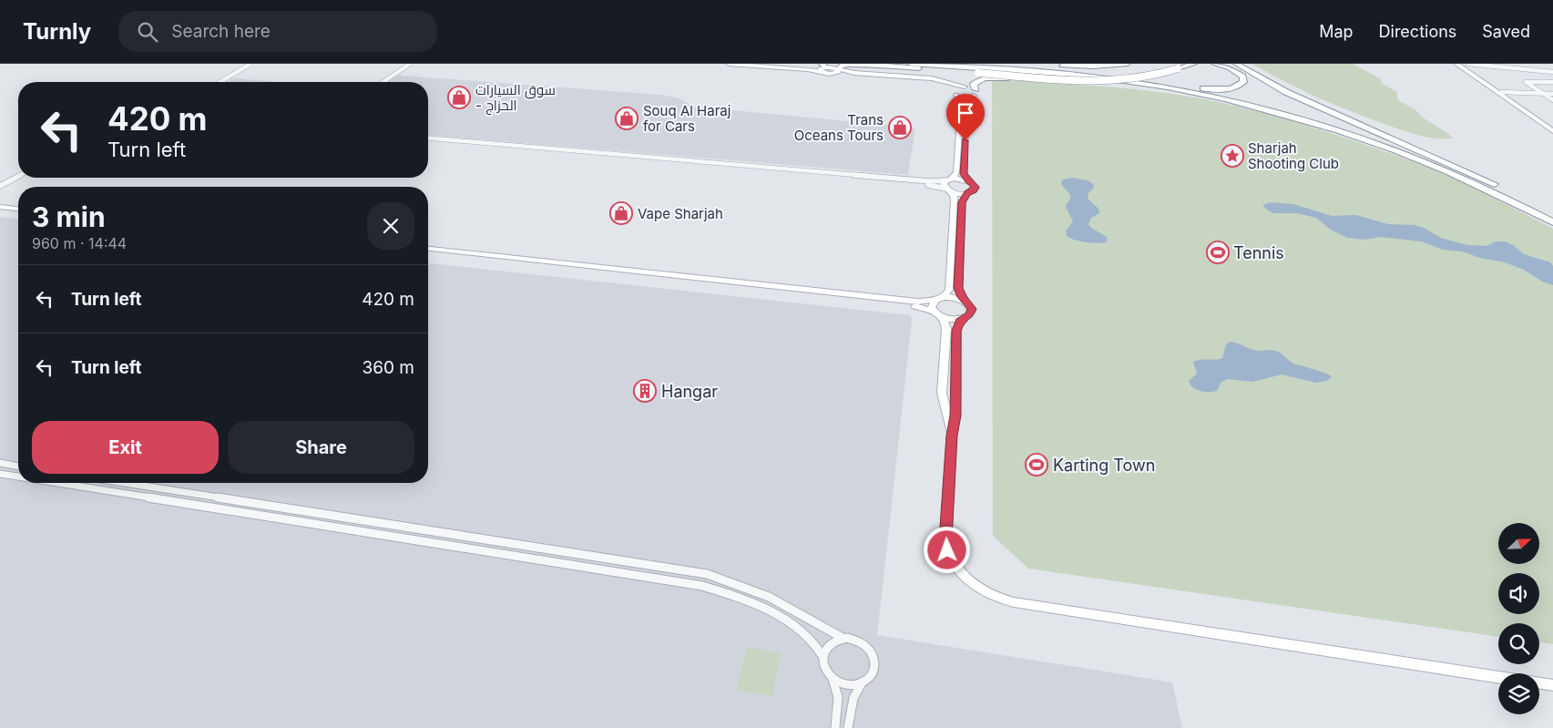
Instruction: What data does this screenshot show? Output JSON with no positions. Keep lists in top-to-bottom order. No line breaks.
{"places":{"shop":["سوق السيارات - الحزاج","Souq Al Haraj for Cars","Trans Oceans Tours","Vape Sharjah"],"place":["Sharjah Shooting Club"],"sports":["Tennis","Karting Town"],"building":["Hangar"]},"north":"top right","page":{"header":"Turnly","search":"Search here","nav":["Map","Directions","Saved"],"turn":["420 m","Turn left"],"heading":["3 min","960 m · 14:44"],"list":[{"name":"Turn left","value":"420 m"},{"name":"Turn left","value":"360 m"}],"buttons":["Exit","Share"]}}
